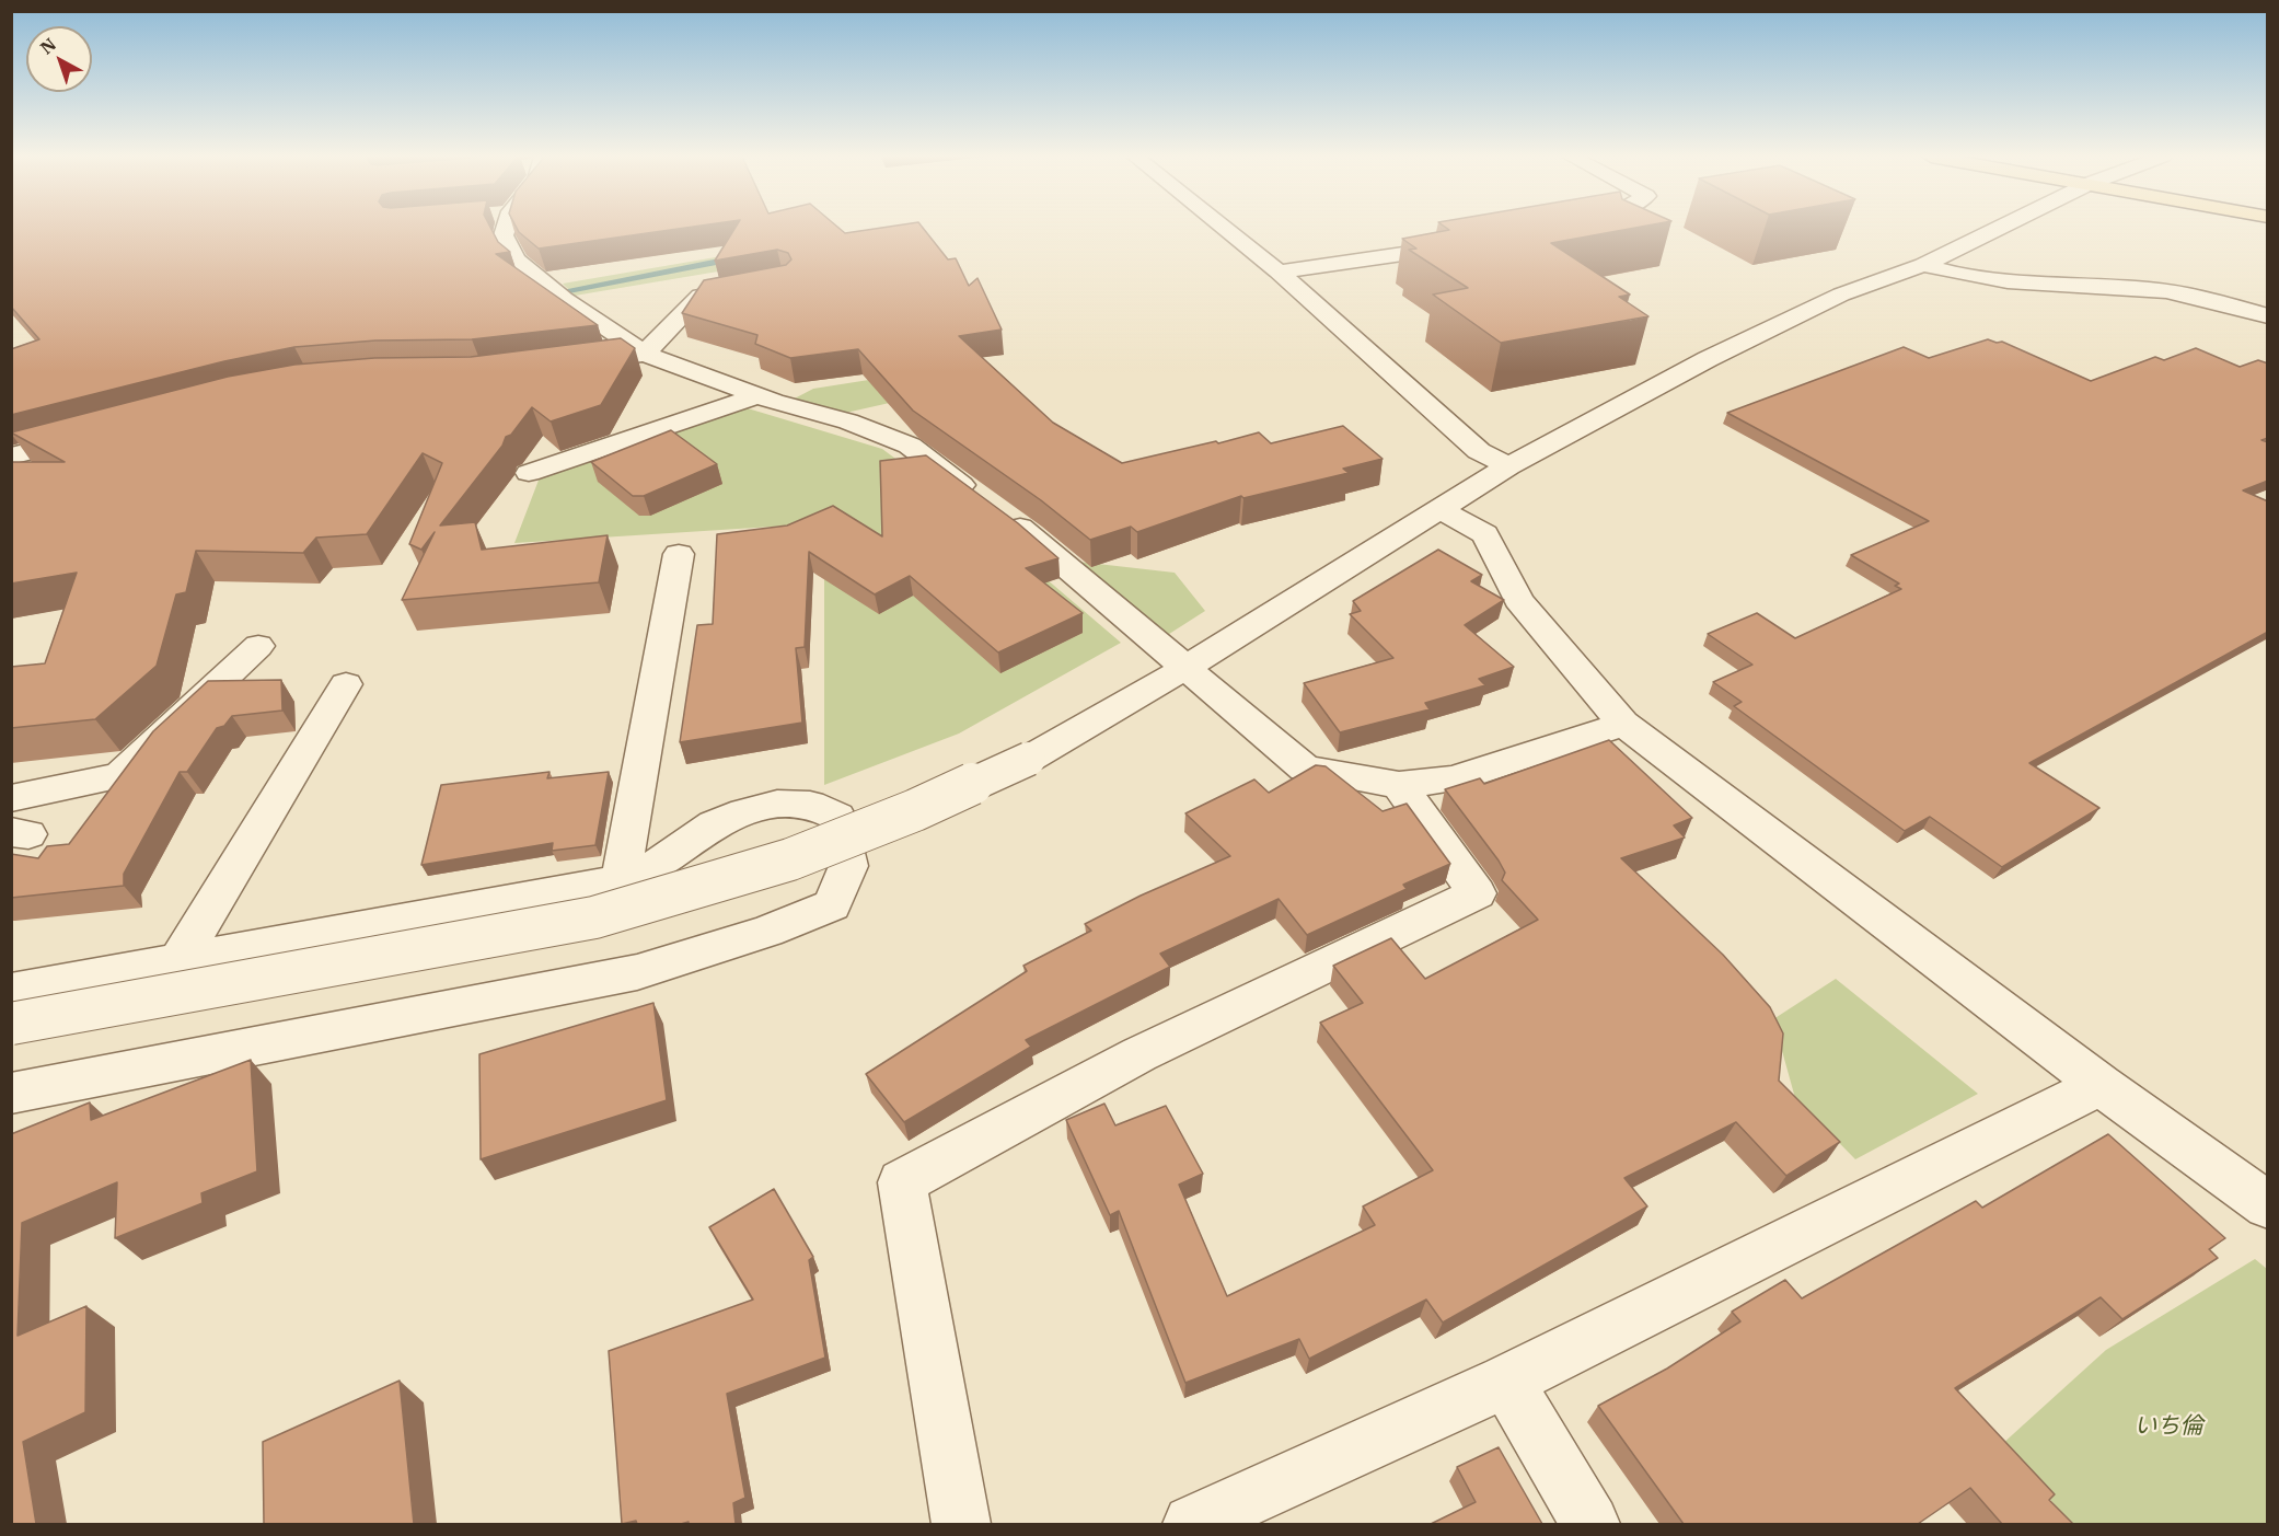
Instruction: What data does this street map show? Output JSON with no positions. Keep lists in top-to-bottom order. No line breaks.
{"parks":["いち倫"],"north":"top left"}
